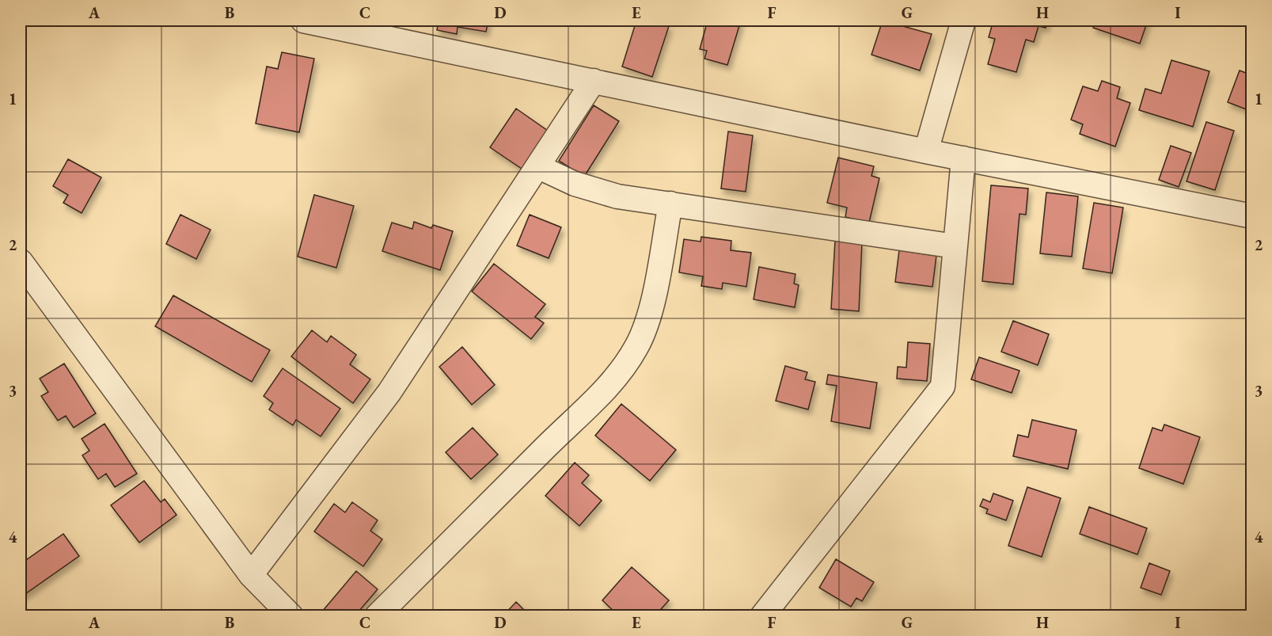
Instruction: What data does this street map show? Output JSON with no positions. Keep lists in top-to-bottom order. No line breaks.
{"grid":{"columns":["A","B","C","D","E","F","G","H","I"],"rows":["1","2","3","4"]}}
